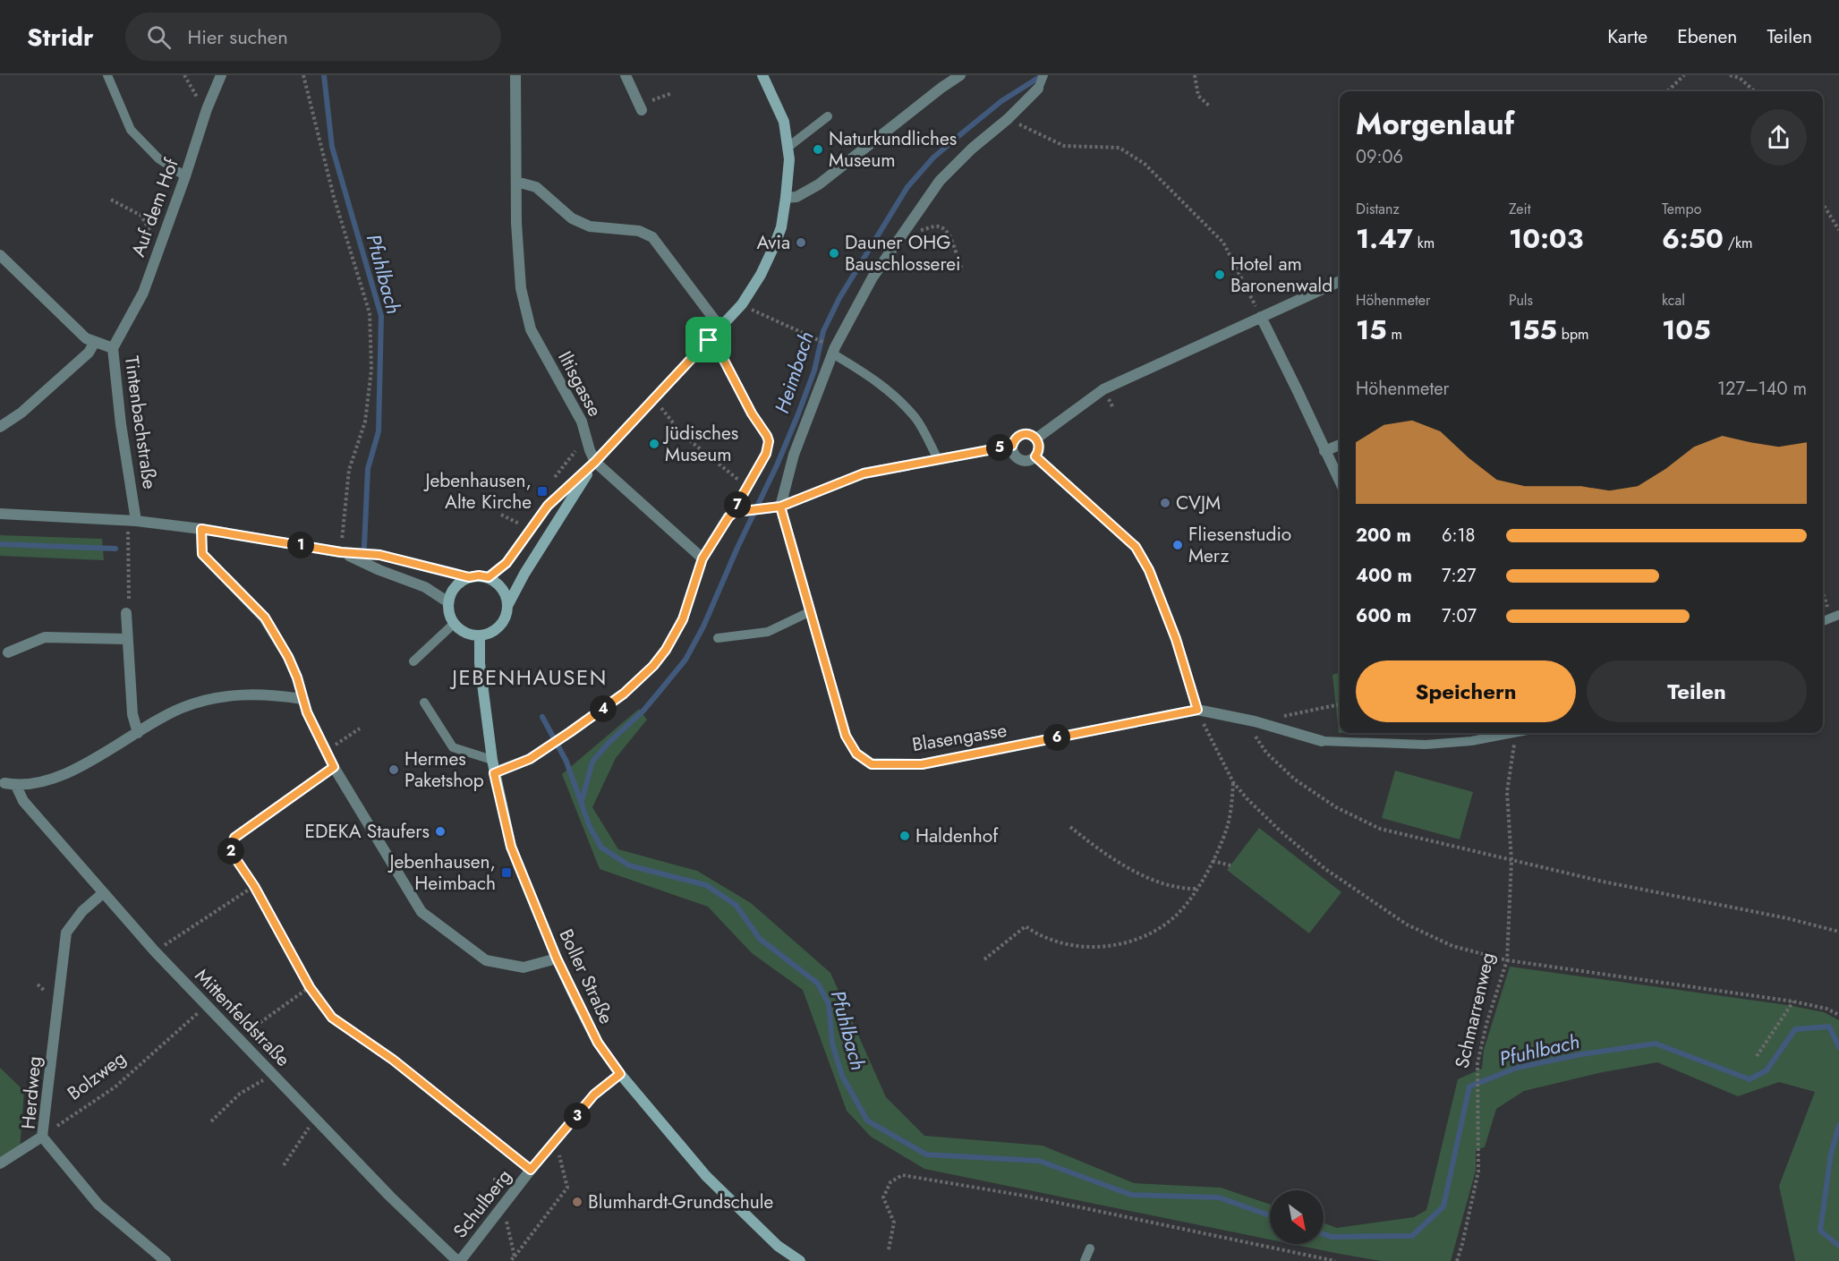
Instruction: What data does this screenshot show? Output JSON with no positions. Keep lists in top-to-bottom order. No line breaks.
{"streets":{"main road":["Boller Straße"],"street":["Auf dem Hof","Iltisgasse","Tintenbachstraße","Blasengasse","Mittenfeldstraße","Herdweg","Schulberg"],"path":["Schmarrenweg","Bolzweg"]},"crossings":[["Auf dem Hof","Tintenbachstraße"],["Boller Straße","Schulberg"],["Mittenfeldstraße","Bolzweg"],["Mittenfeldstraße","Herdweg"],["Mittenfeldstraße","Schulberg"],["Bolzweg","Herdweg"]],"districts":["JEBENHAUSEN"],"water":["Pfuhlbach","Heimbach"],"places":{"other":["Naturkundliches Museum","Avia","Dauner OHG Bauschlosserei","Hotel am Baronenwald","Jüdisches Museum","CVJM","Fliesenstudio Merz","Hermes Paketshop","EDEKA Staufers","Haldenhof","Blumhardt-Grundschule"],"transit":["Jebenhausen, Alte Kirche","Jebenhausen, Heimbach"]},"north":"bottom right","page":{"header":"Stridr","search":"Hier suchen","nav":["Karte","Ebenen","Teilen"],"heading":["Morgenlauf","09:06"],"stats":[["Distanz","1.47 km"],["Zeit","10:03"],["Tempo","6:50 /km"],["Höhenmeter","15 m"],["Puls","155 bpm"],["kcal","105"]],"chart":["Höhenmeter","127–140 m"],"pins":["5","7","1","4","6","2","3"],"list":[{"name":"200 m","note":"6:18"},{"name":"400 m","note":"7:27"},{"name":"600 m","note":"7:07"}],"buttons":["Speichern","Teilen"]}}
